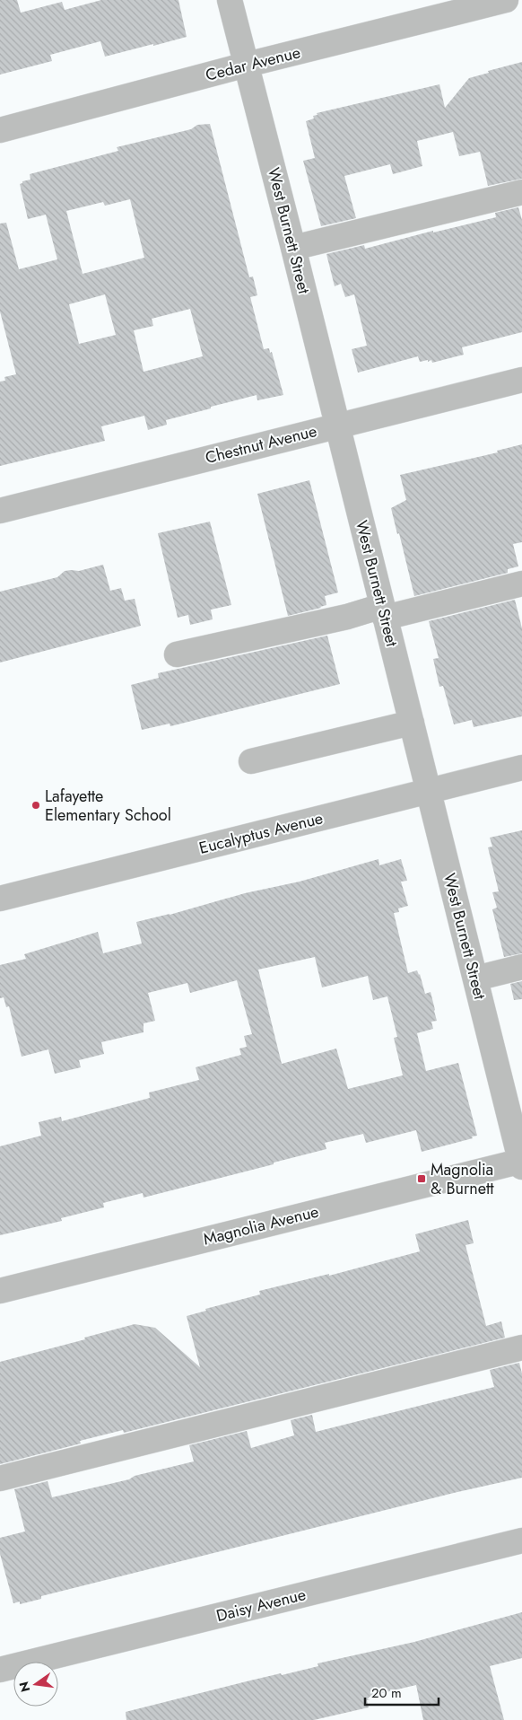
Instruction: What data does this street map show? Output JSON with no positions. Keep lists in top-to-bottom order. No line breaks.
{"streets":{"street":["Cedar Avenue","West Burnett Street","Chestnut Avenue","Eucalyptus Avenue","Magnolia Avenue","Daisy Avenue"]},"crossings":[["Cedar Avenue","West Burnett Street"],["West Burnett Street","Chestnut Avenue"],["West Burnett Street","Eucalyptus Avenue"],["West Burnett Street","Magnolia Avenue"]],"places":{"other":["Lafayette Elementary School"],"transit":["Magnolia & Burnett"]},"scale_bar":"20 m","north":"left"}
